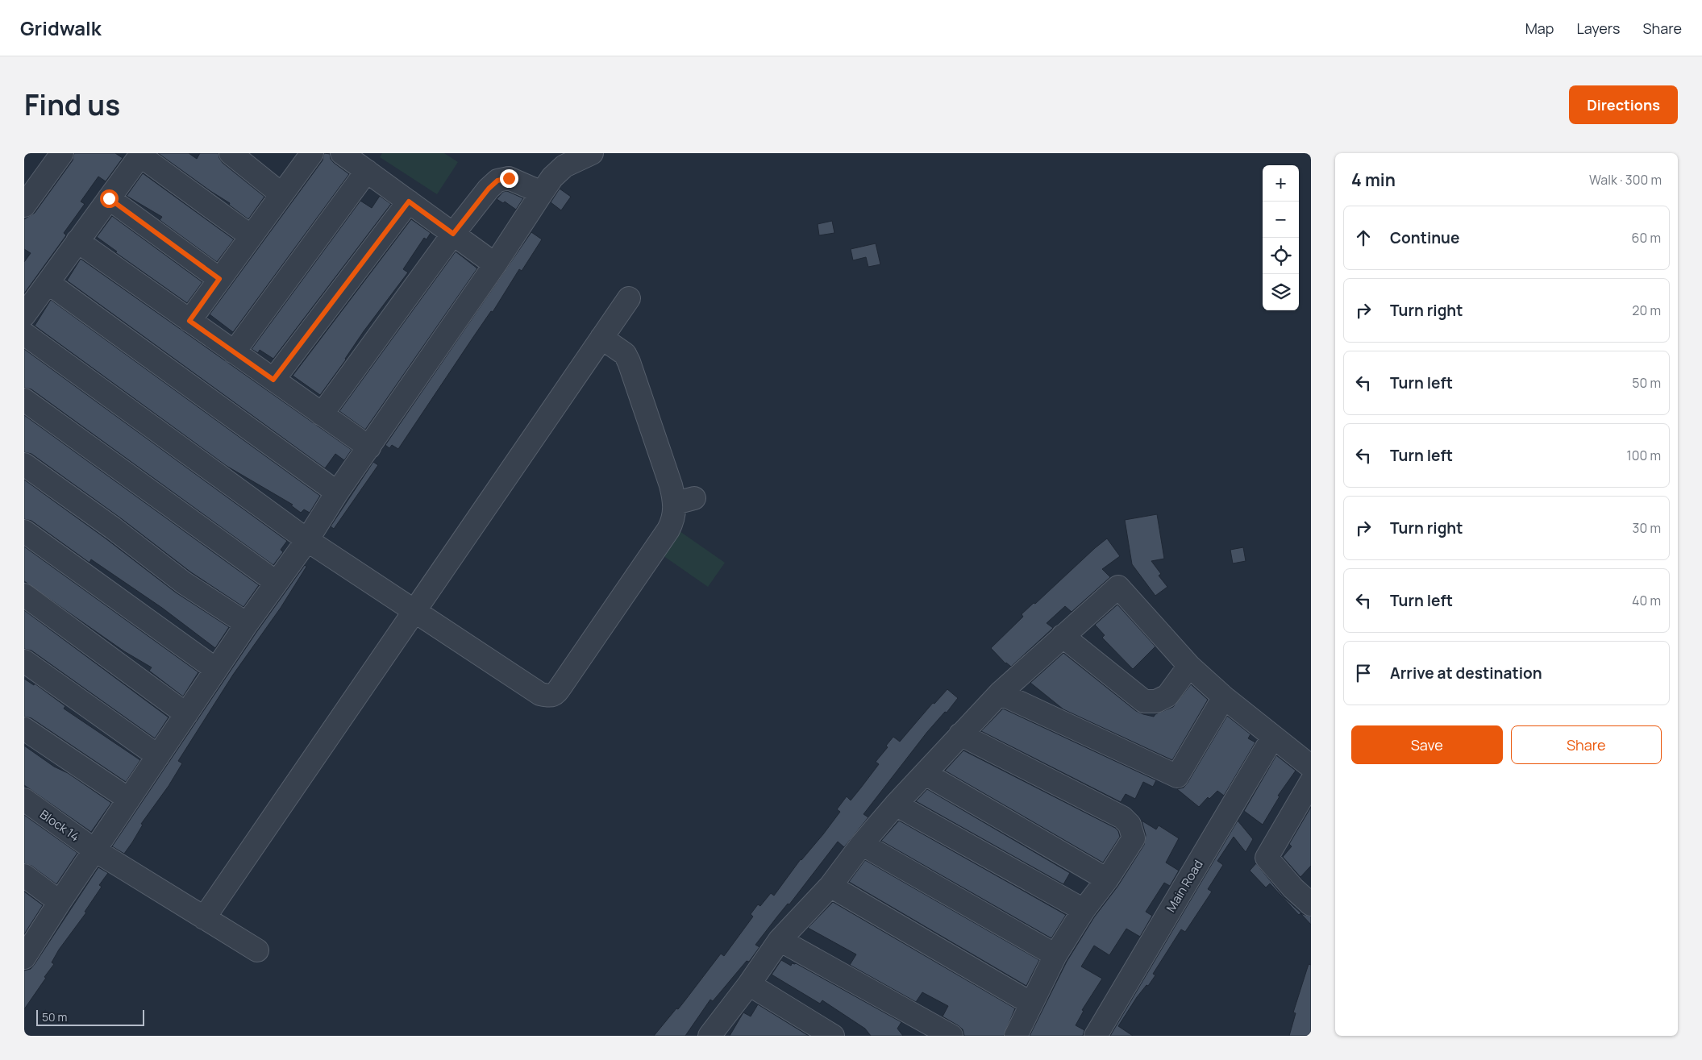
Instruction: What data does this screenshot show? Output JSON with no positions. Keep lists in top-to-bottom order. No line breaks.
{"streets":{"street":["Block 14","Main Road"]},"scale_bar":"50 m","page":{"header":"Gridwalk","nav":["Map","Layers","Share"],"title":"Find us","buttons":["Directions",["Save","Share"]],"heading":["4 min","Walk · 300 m"],"map_buttons":["+","−"],"list":[["Continue","60 m"],["Turn right","20 m"],["Turn left","50 m"],["Turn left","100 m"],["Turn right","30 m"],["Turn left","40 m"],"Arrive at destination"],"scale":"50 m"}}
